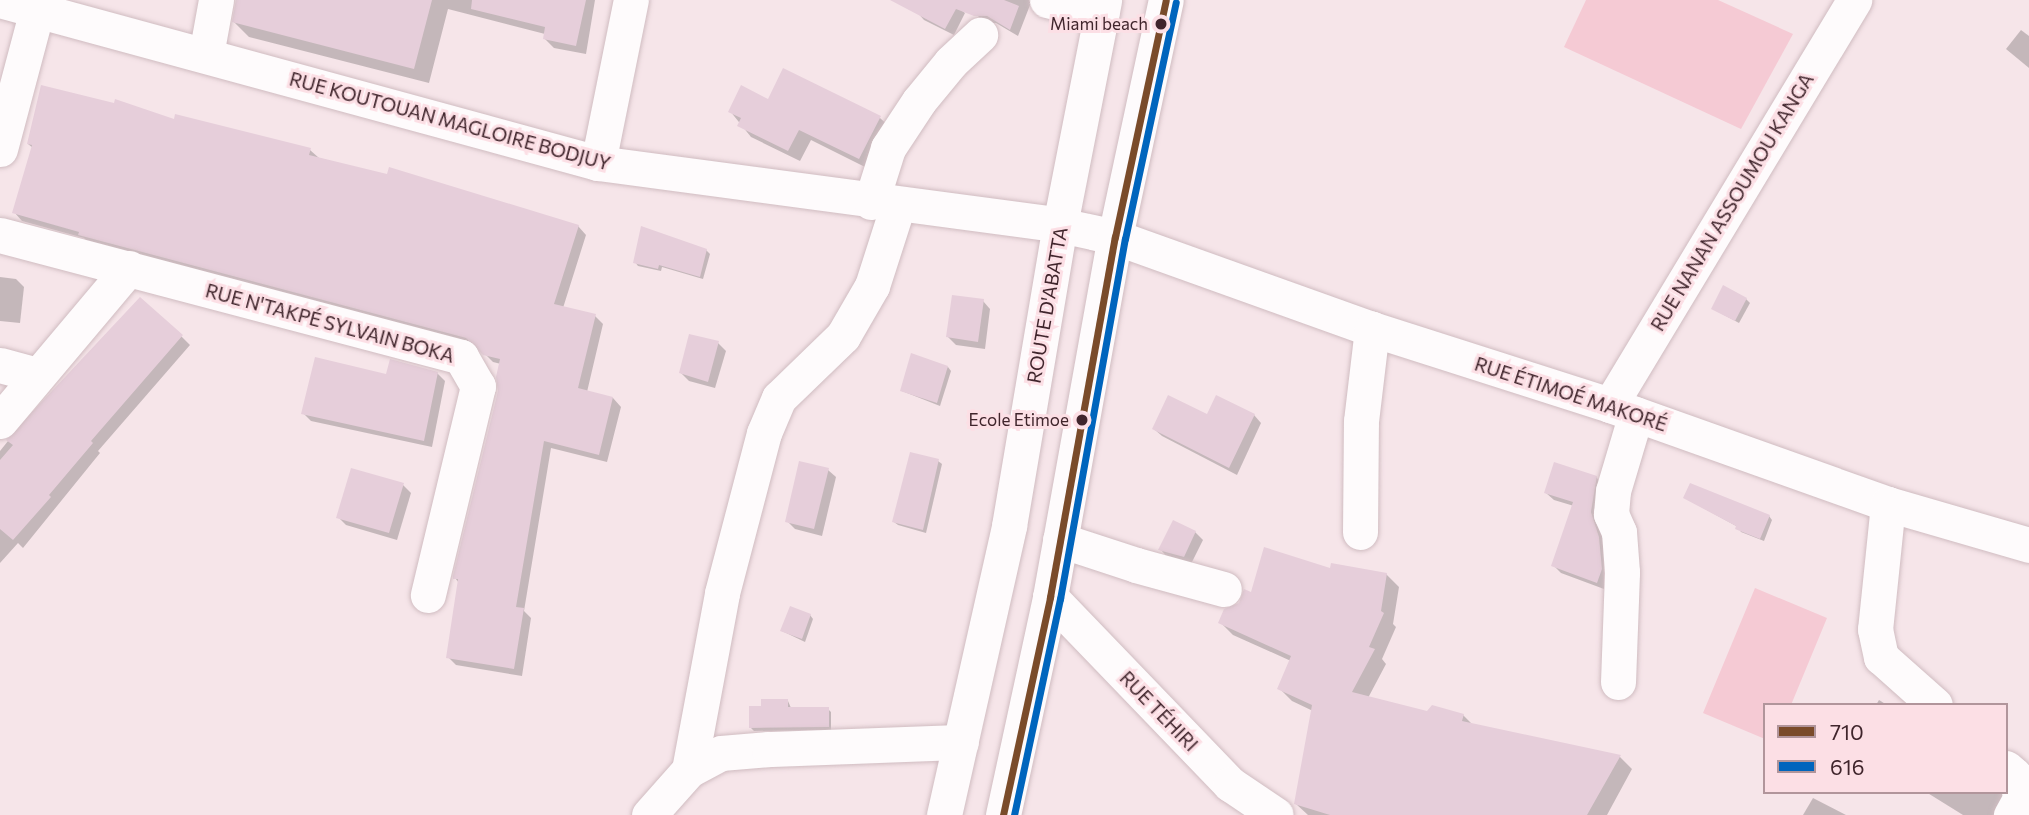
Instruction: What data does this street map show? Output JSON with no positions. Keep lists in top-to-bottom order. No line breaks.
{"streets":{"street":["RUE KOUTOUAN MAGLOIRE BODJUY","RUE NANAN ASSOUMOU KANGA","ROUTE D'ABATTA","RUE N'TAKPÉ SYLVAIN BOKA","RUE ÉTIMOÉ MAKORÉ","RUE TÉHIRI"]},"crossings":[["RUE KOUTOUAN MAGLOIRE BODJUY","ROUTE D'ABATTA"],["RUE KOUTOUAN MAGLOIRE BODJUY","RUE ÉTIMOÉ MAKORÉ"],["RUE NANAN ASSOUMOU KANGA","RUE ÉTIMOÉ MAKORÉ"]],"places":["Miami beach","Ecole Etimoe"],"lines":["transit line 710","transit line 616"],"legend":["710","616"]}
